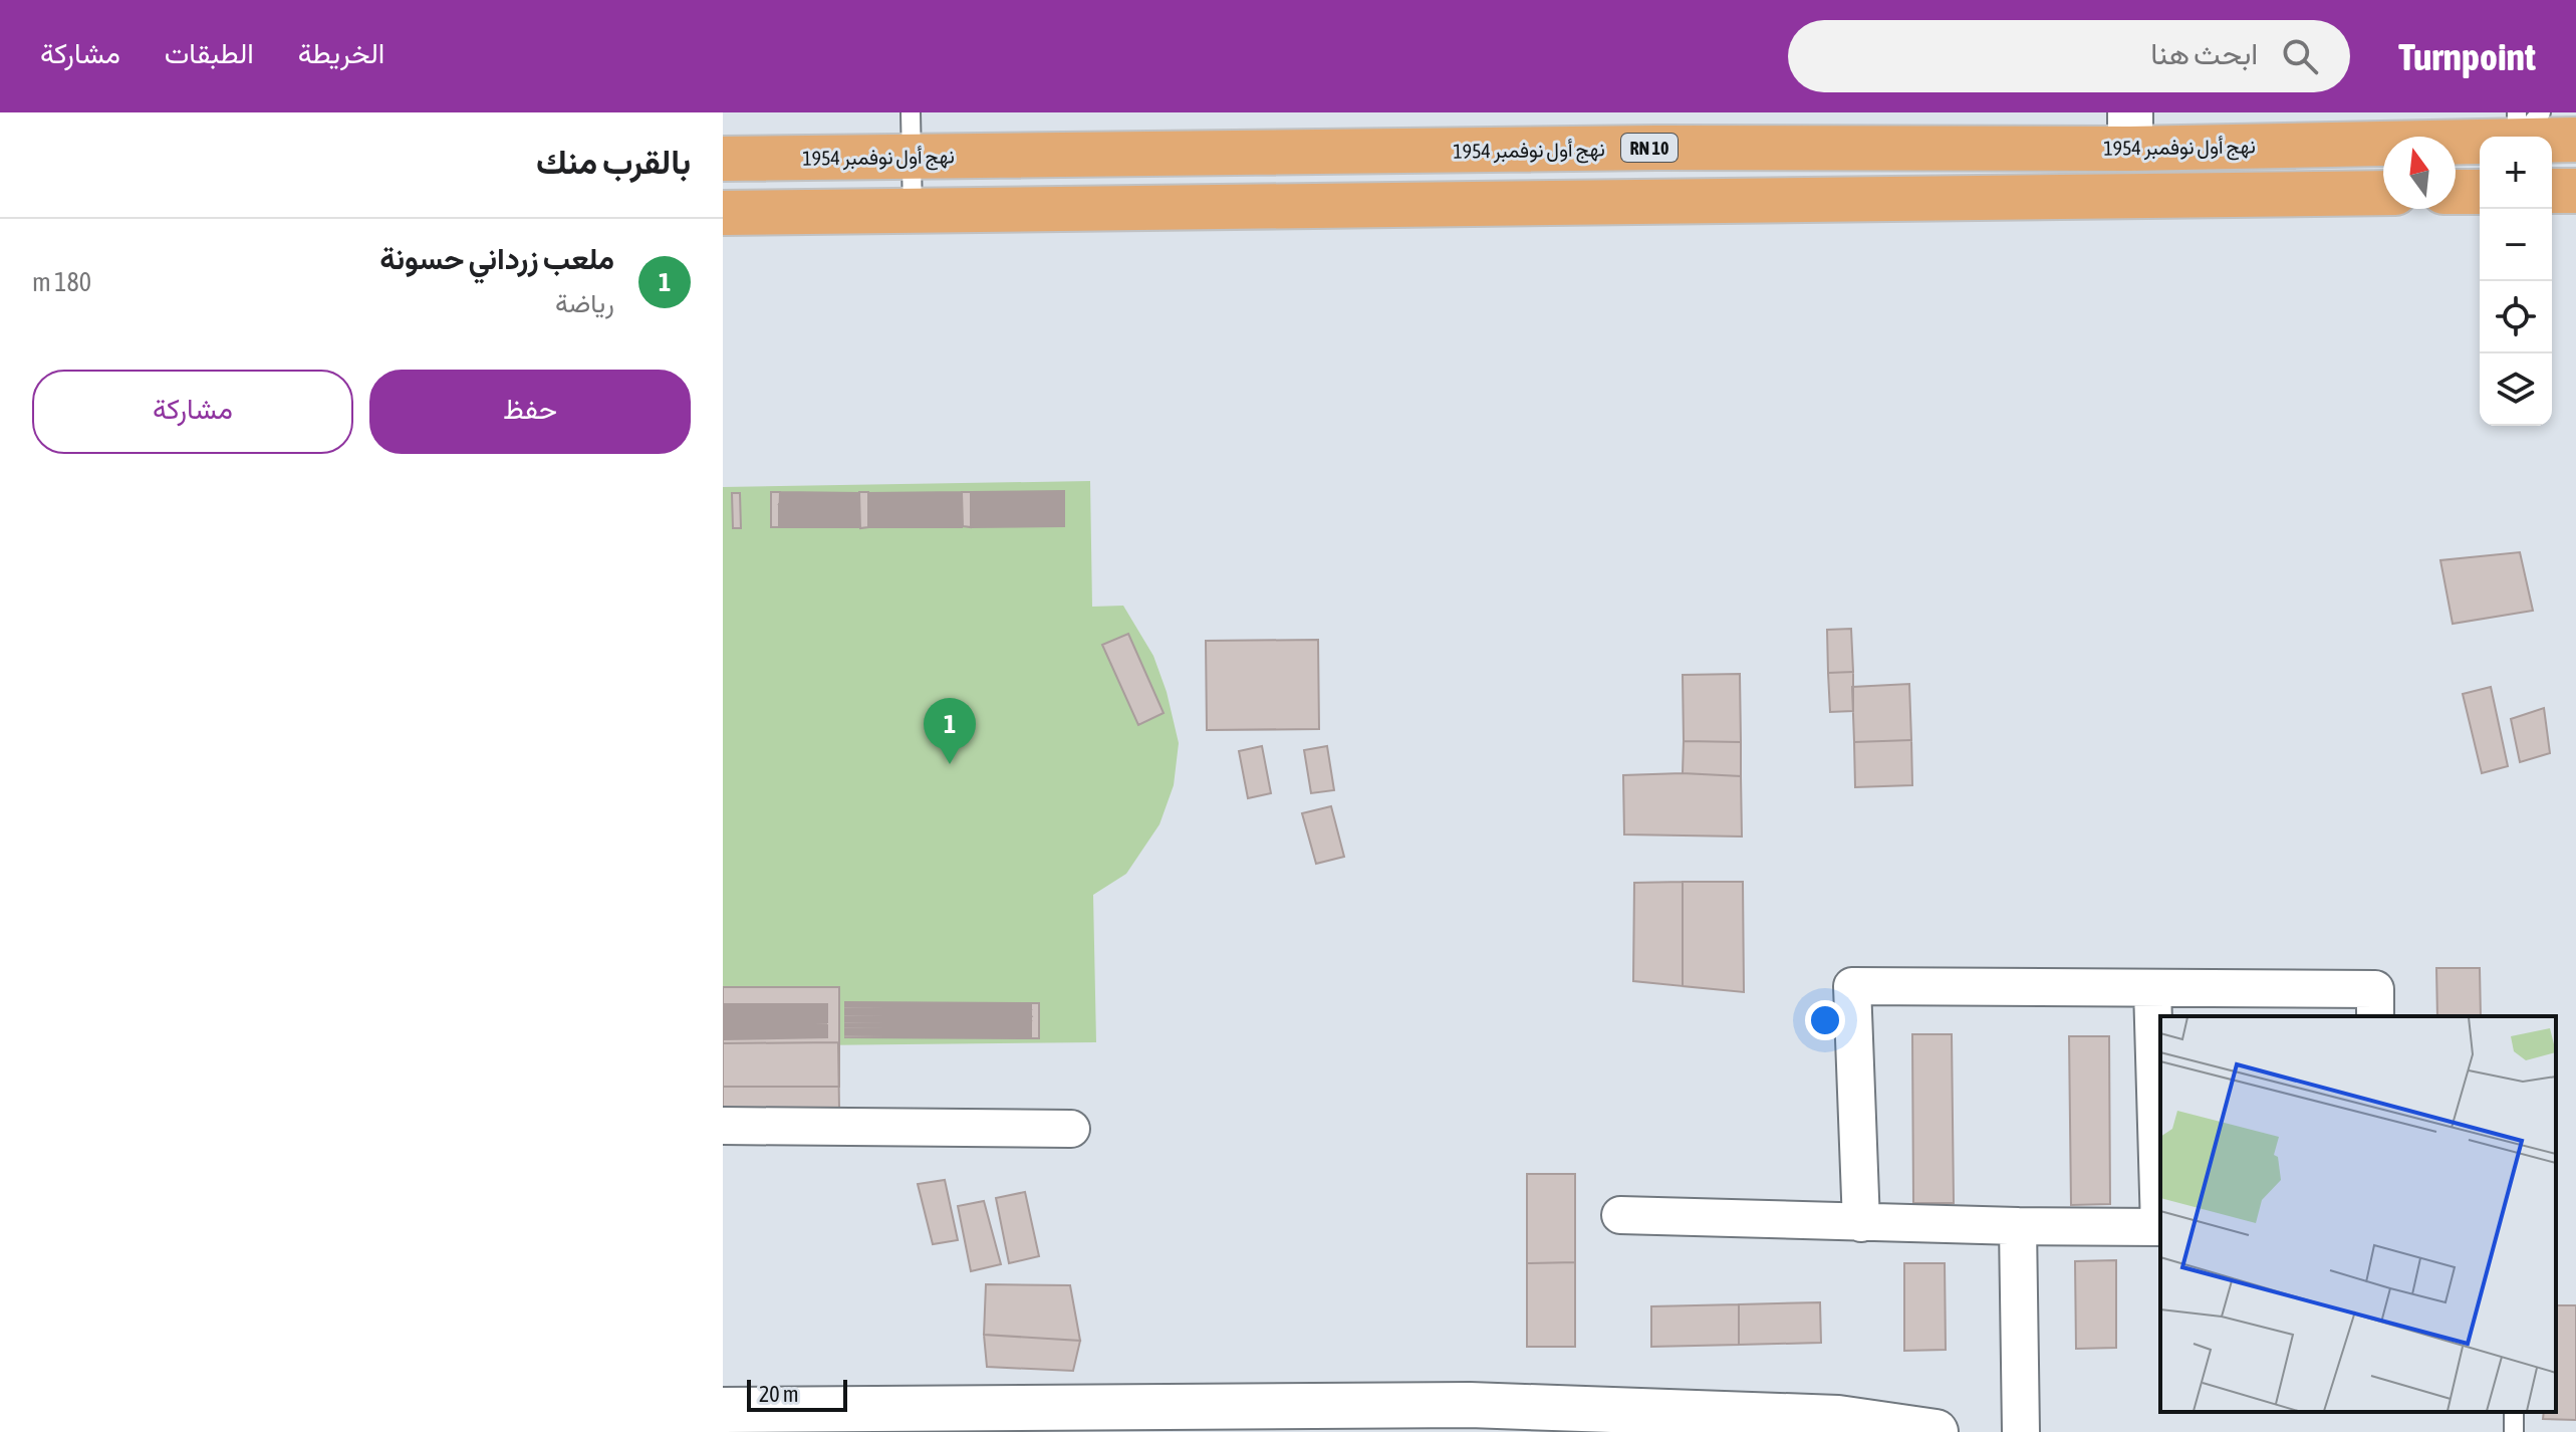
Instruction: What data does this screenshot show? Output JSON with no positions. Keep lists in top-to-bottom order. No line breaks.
{"streets":{"highway":["نهج أول نوفمبر 1954","RN 10"]},"scale_bar":"20 m","north":"top","page":{"header":"Turnpoint","search":"ابحث هنا","nav":["الخريطة","الطبقات","مشاركة"],"heading":"بالقرب منك","map_buttons":["+","−"],"list":[{"mark":"1","name":"ملعب زرداني حسونة","note":"رياضة","value":"180 m"}],"buttons":["حفظ","مشاركة"],"pins":"1","scale":"20 m"}}
